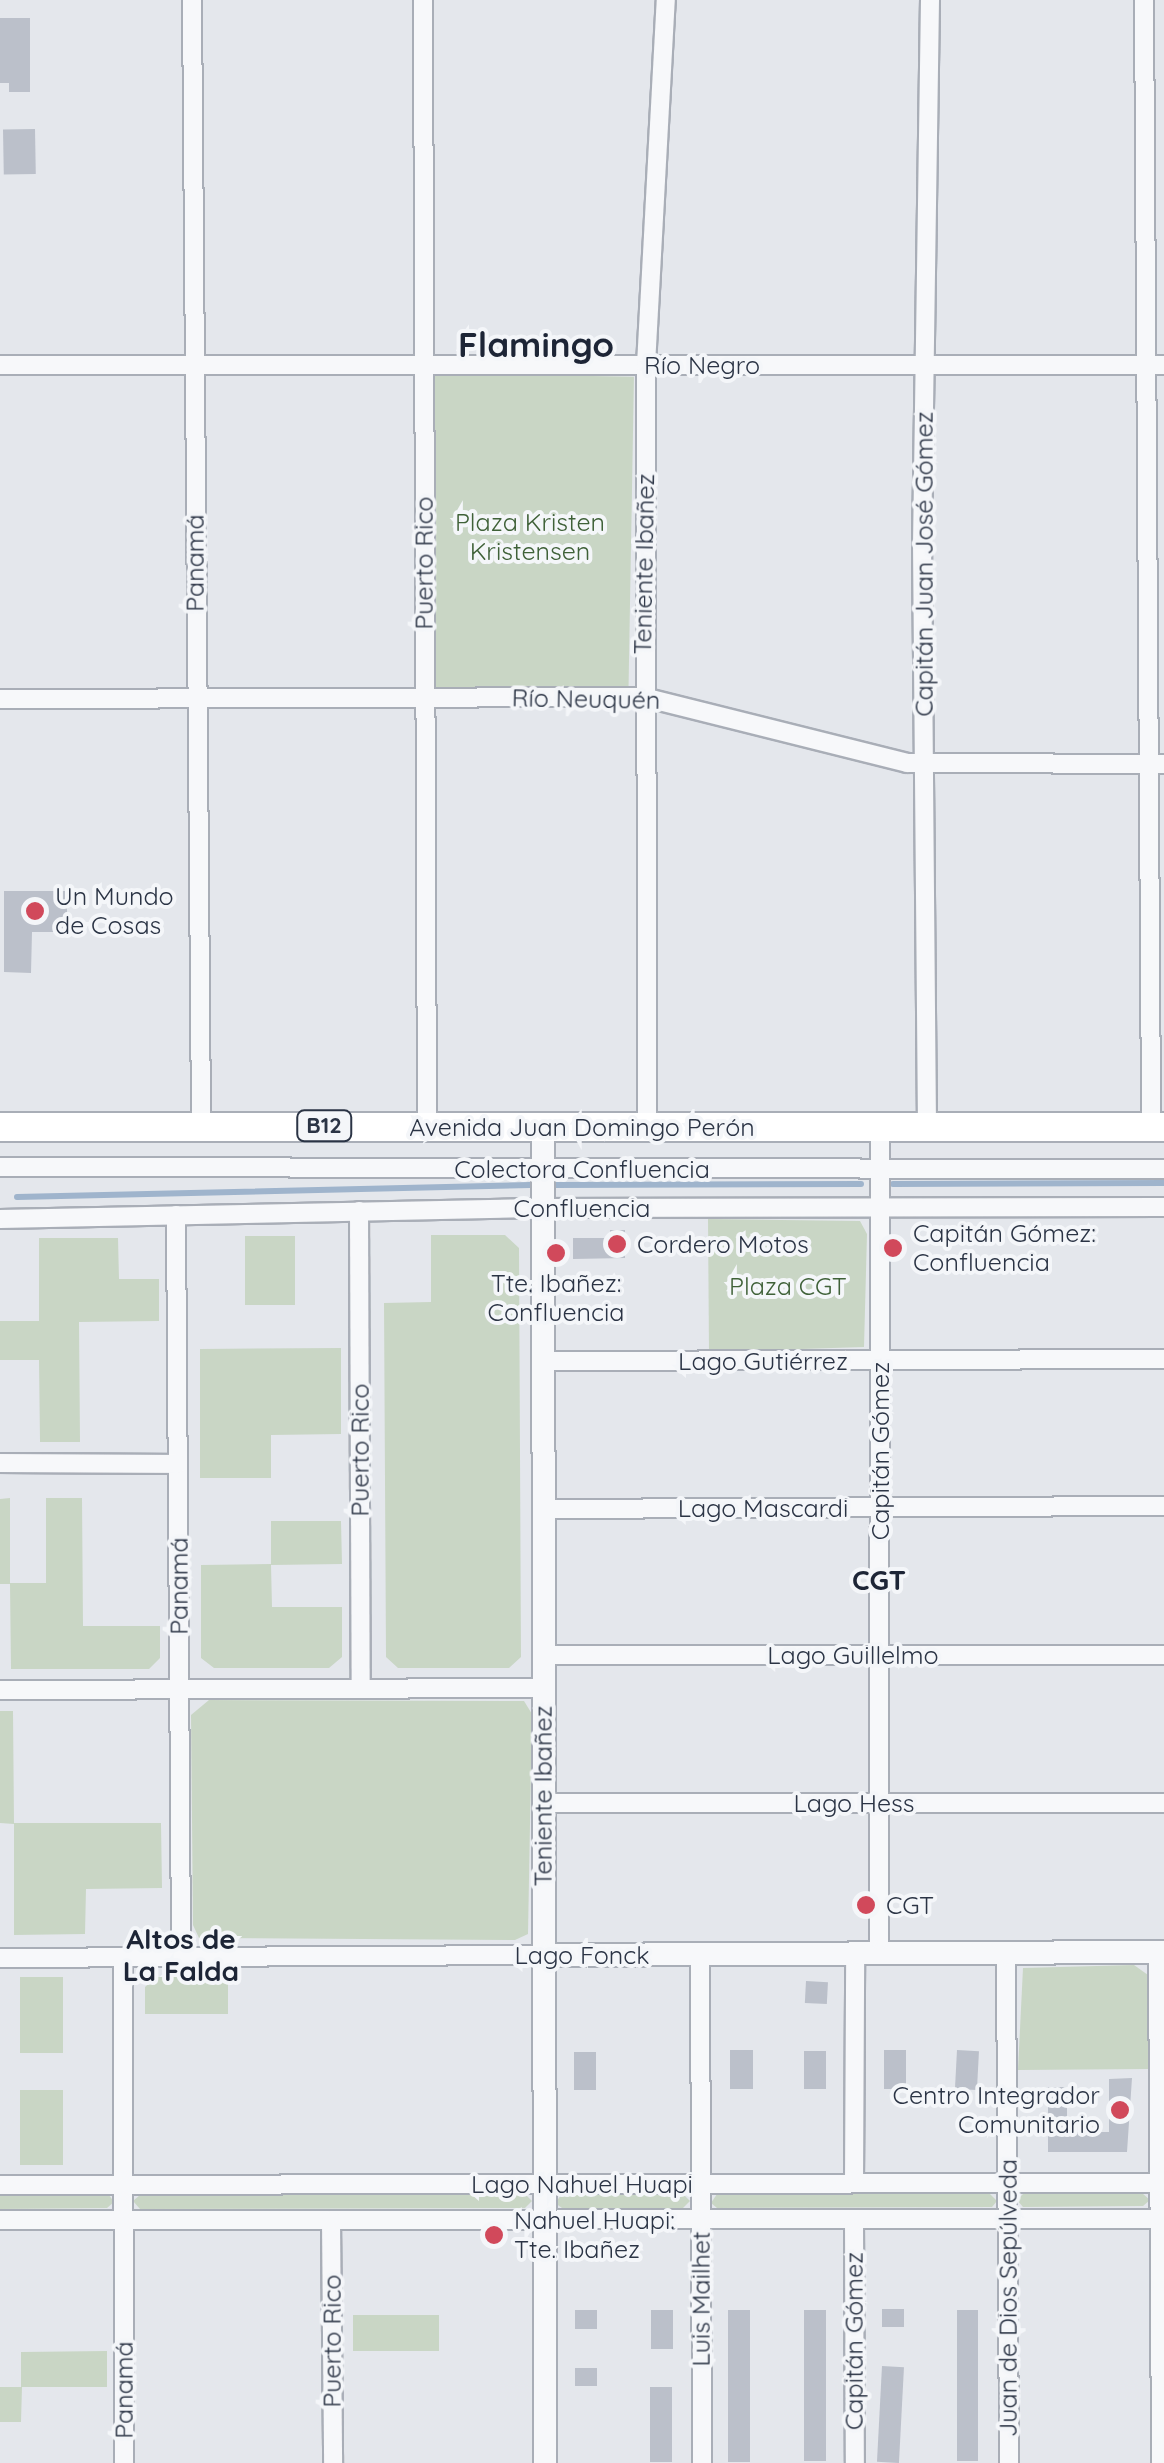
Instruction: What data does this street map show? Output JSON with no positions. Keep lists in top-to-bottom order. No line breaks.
{"streets":{"main road":["B12","Avenida Juan Domingo Perón"],"street":["Río Negro","Panamá","Puerto Rico","Teniente Ibañez","Capitán Juan José Gómez","Río Neuquén","Colectora Confluencia","Confluencia","Lago Gutiérrez","Capitán Gómez","Lago Mascardi","Lago Guillelmo","Lago Hess","Lago Fonck","Lago Nahuel Huapi","Juan de Dios Sepúlveda","Luis Mailhet"]},"crossings":[["Río Negro","Panamá"],["Río Negro","Puerto Rico"],["Río Negro","Teniente Ibañez"],["Río Negro","Capitán Juan José Gómez"],["Panamá","Río Neuquén"],["Panamá","Avenida Juan Domingo Perón"],["Panamá","Confluencia"],["Panamá","Lago Fonck"],["Panamá","Lago Nahuel Huapi"],["Puerto Rico","Río Neuquén"],["Puerto Rico","Avenida Juan Domingo Perón"],["Puerto Rico","Confluencia"],["Puerto Rico","Lago Nahuel Huapi"],["Teniente Ibañez","Río Neuquén"],["Teniente Ibañez","Avenida Juan Domingo Perón"],["Teniente Ibañez","Colectora Confluencia"],["Teniente Ibañez","Confluencia"],["Teniente Ibañez","Lago Gutiérrez"],["Teniente Ibañez","Lago Mascardi"],["Teniente Ibañez","Lago Guillelmo"],["Teniente Ibañez","Lago Hess"],["Teniente Ibañez","Lago Fonck"],["Teniente Ibañez","Lago Nahuel Huapi"],["Capitán Juan José Gómez","Río Neuquén"],["Capitán Juan José Gómez","Avenida Juan Domingo Perón"],["Avenida Juan Domingo Perón","Capitán Gómez"],["Colectora Confluencia","Capitán Gómez"],["Confluencia","Capitán Gómez"],["Lago Gutiérrez","Capitán Gómez"],["Capitán Gómez","Lago Mascardi"],["Capitán Gómez","Lago Guillelmo"],["Capitán Gómez","Lago Hess"],["Capitán Gómez","Lago Fonck"],["Capitán Gómez","Lago Nahuel Huapi"],["Lago Fonck","Juan de Dios Sepúlveda"],["Lago Fonck","Luis Mailhet"],["Lago Nahuel Huapi","Juan de Dios Sepúlveda"],["Lago Nahuel Huapi","Luis Mailhet"]],"districts":["Flamingo","CGT","Altos de La Falda"],"parks":["Plaza Kristen Kristensen","Plaza CGT"],"places":["Un Mundo de Cosas","Cordero Motos","Capitán Gómez: Confluencia","Tte. Ibañez: Confluencia","CGT","Centro Integrador Comunitario","Nahuel Huapi: Tte. Ibañez"]}
